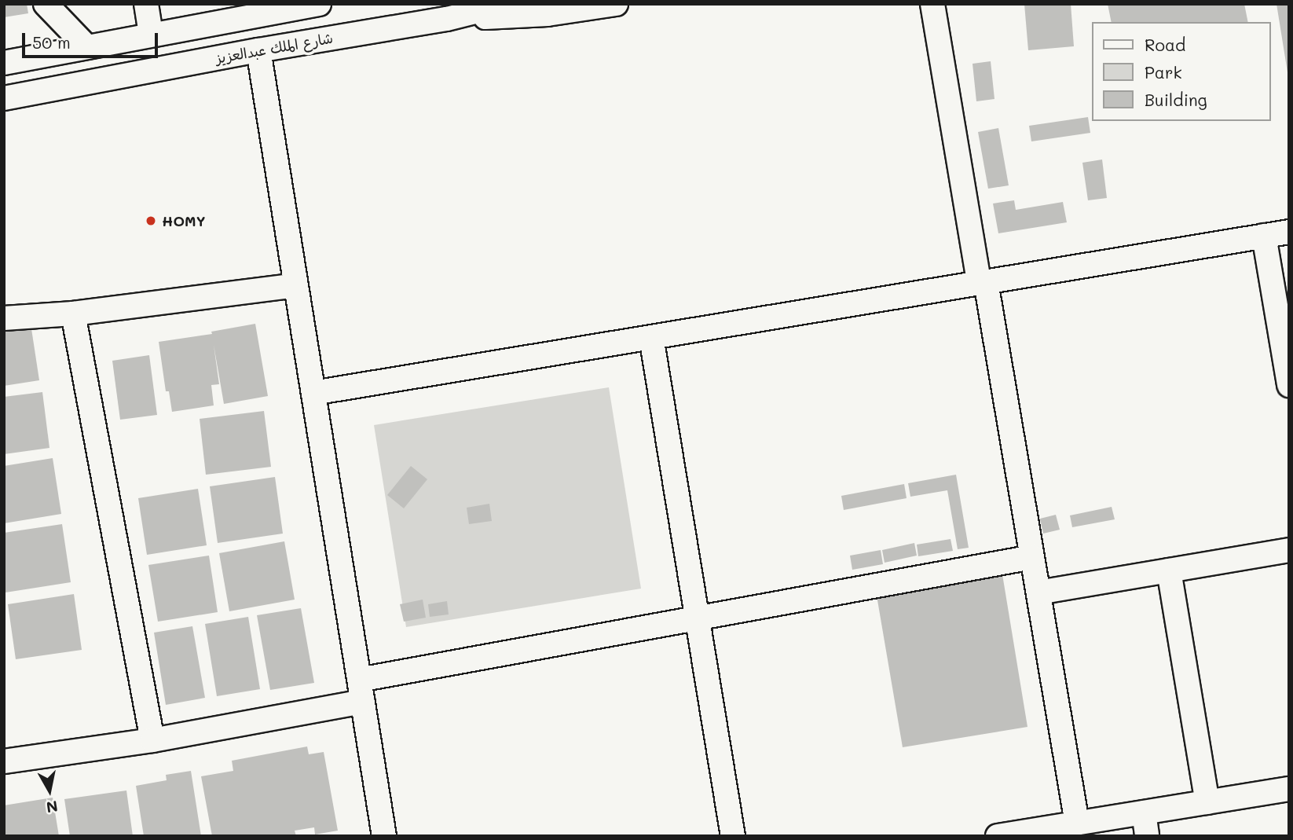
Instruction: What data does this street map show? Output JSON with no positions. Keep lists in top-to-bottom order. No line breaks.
{"streets":{"street":["شارع الملك عبدالعزيز"]},"places":["HOMY"],"legend":["Road","Park","Building"],"scale_bar":"50 m","north":"bottom"}
